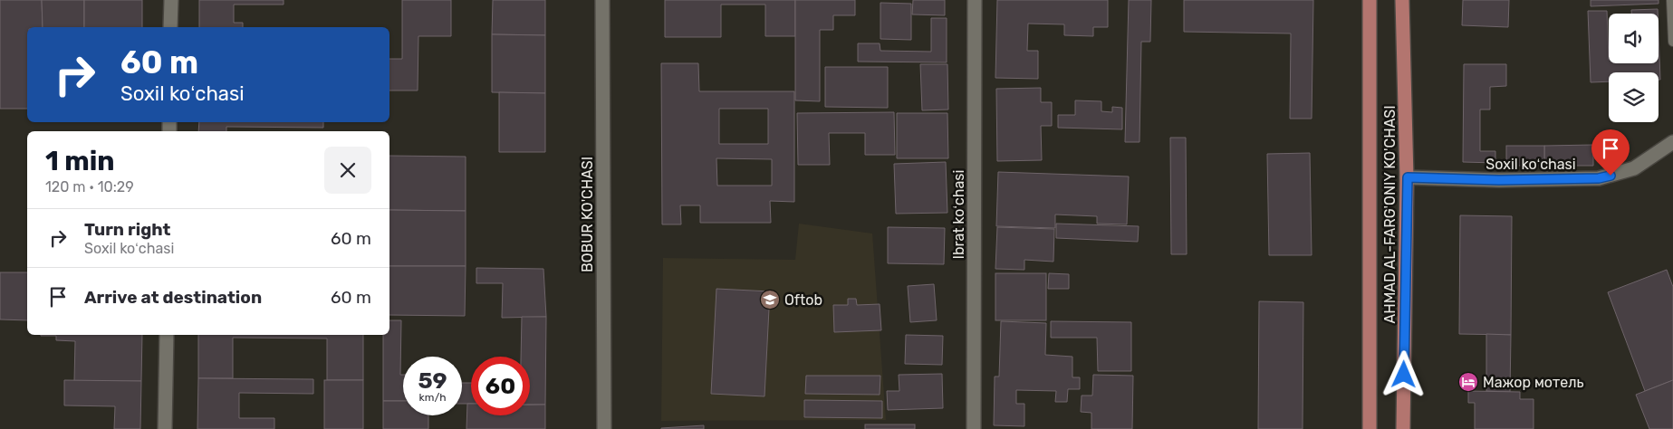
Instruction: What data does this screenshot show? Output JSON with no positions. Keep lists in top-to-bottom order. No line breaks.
{"streets":{"main road":["AHMAD AL-FARG'ONIY KO'CHASI"],"street":["Soxil koʻchasi","BOBUR KO'CHASI","Ibrat koʻchasi"]},"crossings":[["Soxil koʻchasi","AHMAD AL-FARG'ONIY KO'CHASI"]],"places":{"school or university":["Oftob"],"hotel":["Мажор мотель"]},"page":{"turn":["60 m","Soxil koʻchasi"],"heading":["1 min","120 m · 10:29"],"list":[{"name":"Turn right","note":"Soxil koʻchasi","value":"60 m"},{"name":"Arrive at destination","value":"60 m"}],"speed":"59 km/h","limit":"60"}}
